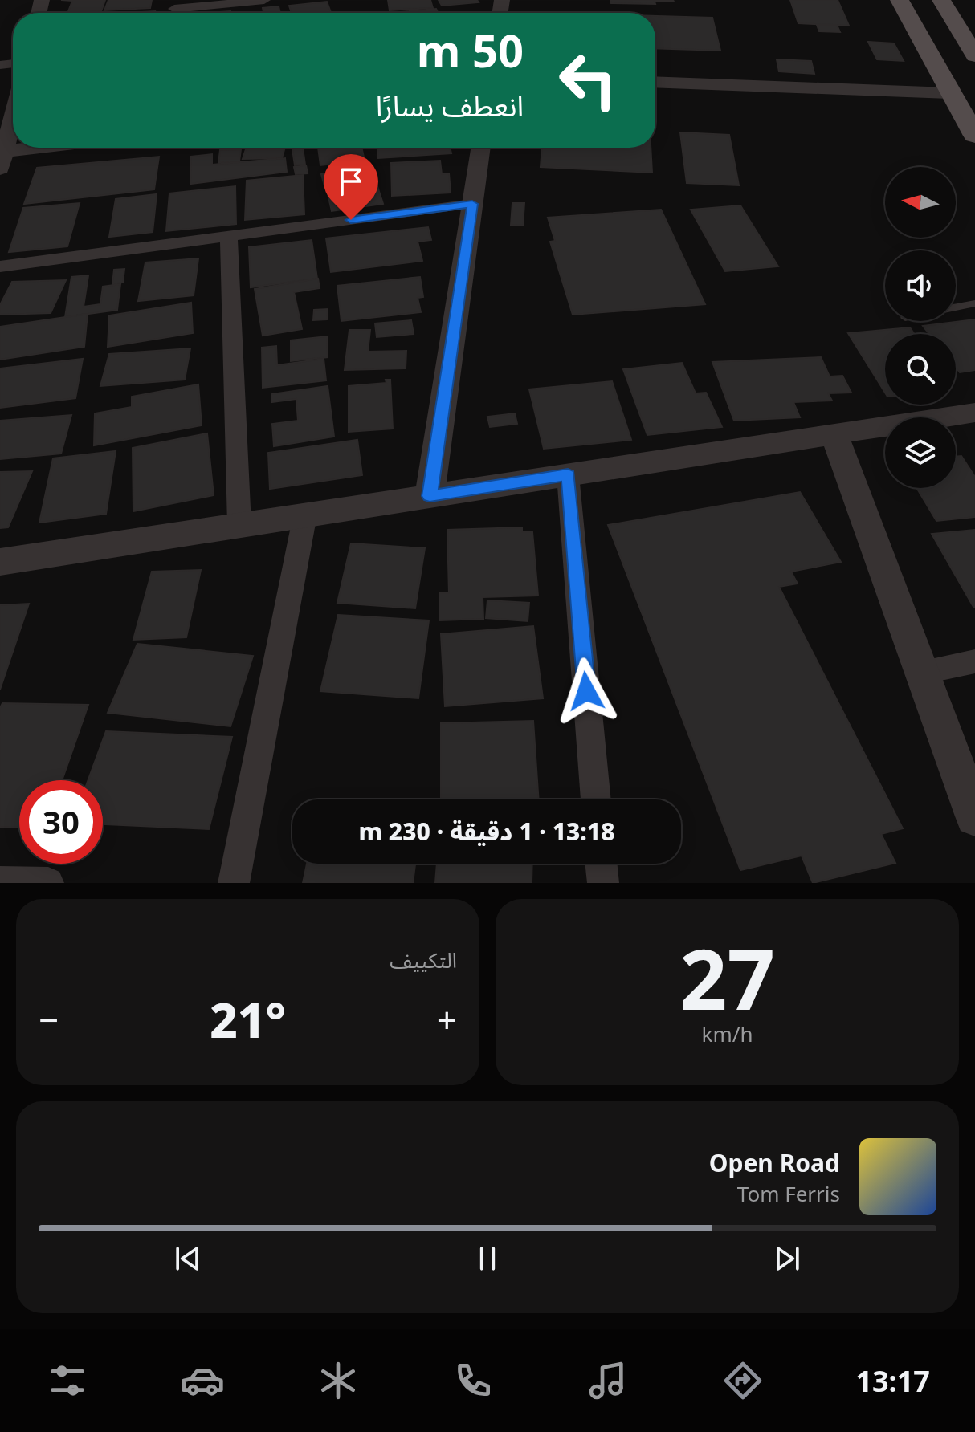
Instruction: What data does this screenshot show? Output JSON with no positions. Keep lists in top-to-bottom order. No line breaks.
{"north":"left","page":{"turn":["50 m","انعطف يسارًا"],"limit":"30","trip":"13:18 · 1 دقيقة · 230 m","tile":[["27","km/h"],"التكييف"],"heat":["−","21°","+"],"song":["Open Road","Tom Ferris"],"tabs":"13:17"}}
